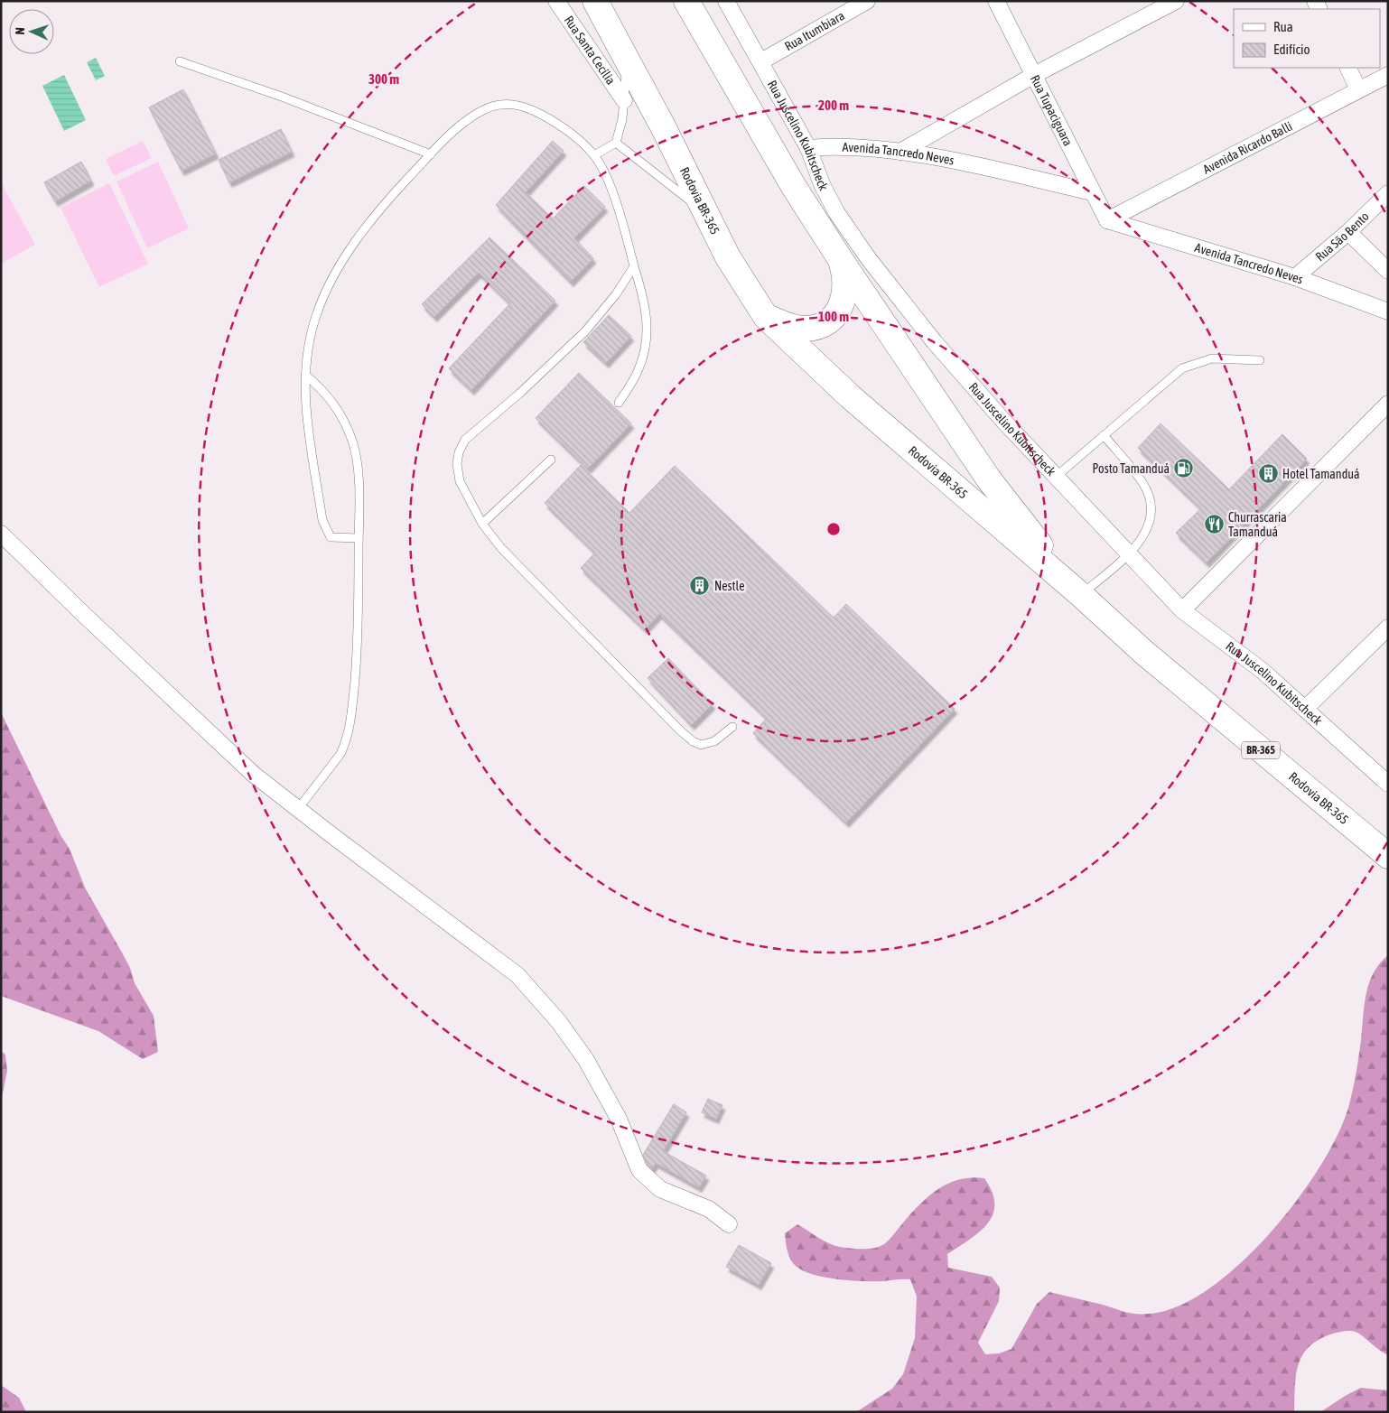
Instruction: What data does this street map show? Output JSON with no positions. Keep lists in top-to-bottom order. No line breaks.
{"streets":{"main road":["Rodovia BR-365","BR-365"],"street":["Rua Itumbiara","Rua Santa Cecília","Rua Tupaciguara","Rua Juscelino Kubitscheck","Avenida Ricardo Balli","Avenida Tancredo Neves","Rua São Bento"]},"crossings":[["Rua Itumbiara","Rua Juscelino Kubitscheck"],["Rua Tupaciguara","Avenida Ricardo Balli"],["Rua Tupaciguara","Avenida Tancredo Neves"],["Rua Juscelino Kubitscheck","Avenida Tancredo Neves"],["Avenida Ricardo Balli","Avenida Tancredo Neves"],["Avenida Tancredo Neves","Rua São Bento"],["Rodovia BR-365","BR-365"]],"places":{"fuel station":["Posto Tamanduá"],"building":["Hotel Tamanduá","Nestle"],"restaurant":["Churrascaria Tamanduá"]},"legend":["Rua","Edifício"],"north":"left","rings":["300 m","200 m","100 m"]}
